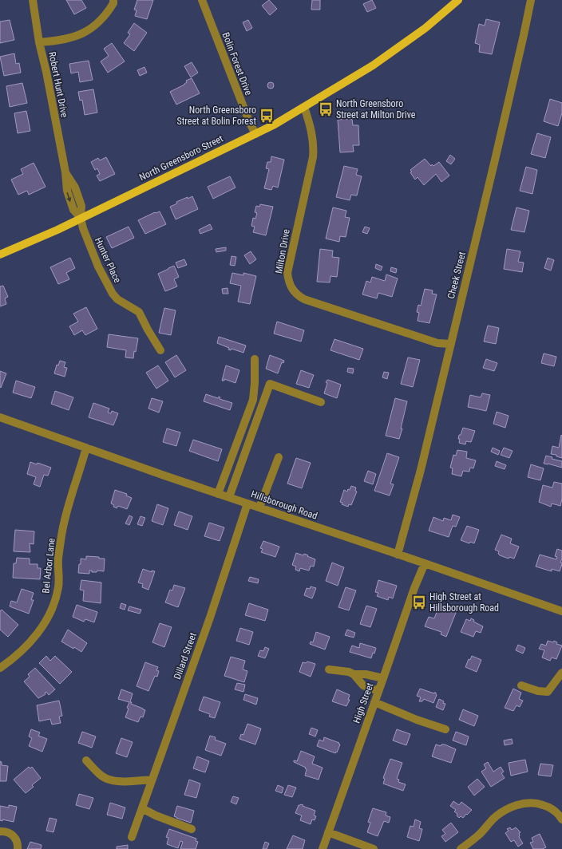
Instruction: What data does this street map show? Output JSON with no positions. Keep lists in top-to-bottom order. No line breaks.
{"streets":{"main road":["North Greensboro Street"],"street":["Bolin Forest Drive","Robert Hunt Drive","Milton Drive","Hunter Place","Cheek Street","Hillsborough Road","Bel Arbor Lane","Dillard Street","High Street"]},"crossings":[["Bolin Forest Drive","North Greensboro Street"],["Robert Hunt Drive","North Greensboro Street"],["Robert Hunt Drive","Hunter Place"],["North Greensboro Street","Milton Drive"],["North Greensboro Street","Hunter Place"],["Milton Drive","Cheek Street"],["Cheek Street","Hillsborough Road"],["Hillsborough Road","Bel Arbor Lane"],["Hillsborough Road","Dillard Street"],["Hillsborough Road","High Street"]],"places":{"bus stop":["North Greensboro Street at Milton Drive","North Greensboro Street at Bolin Forest","High Street at Hillsborough Road"]}}
